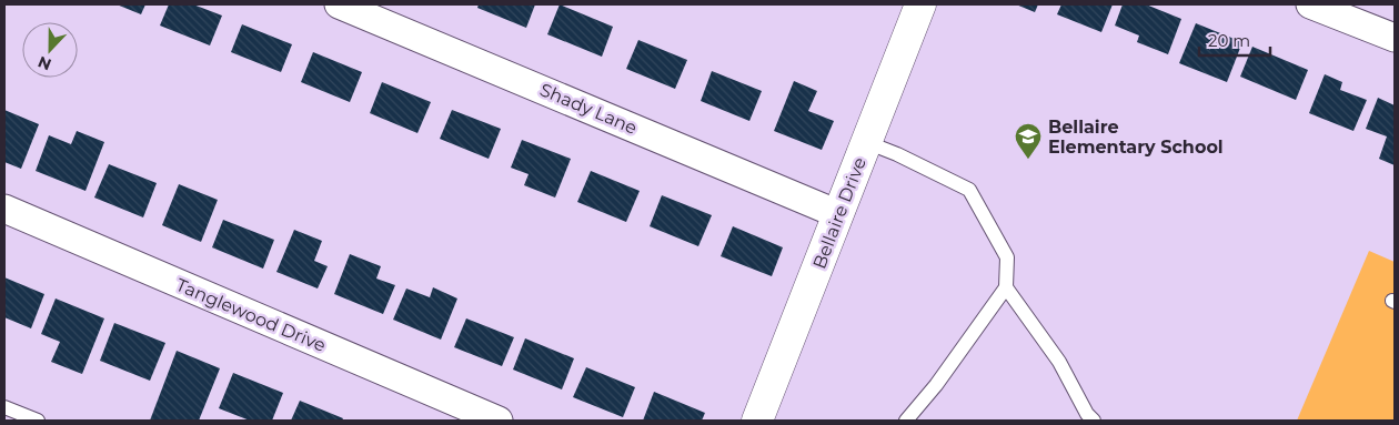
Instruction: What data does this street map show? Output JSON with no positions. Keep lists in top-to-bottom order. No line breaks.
{"streets":{"street":["Shady Lane","Bellaire Drive","Tanglewood Drive"]},"crossings":[["Shady Lane","Bellaire Drive"]],"places":{"school or university":["Bellaire Elementary School"]},"scale_bar":"20 m","north":"bottom"}
